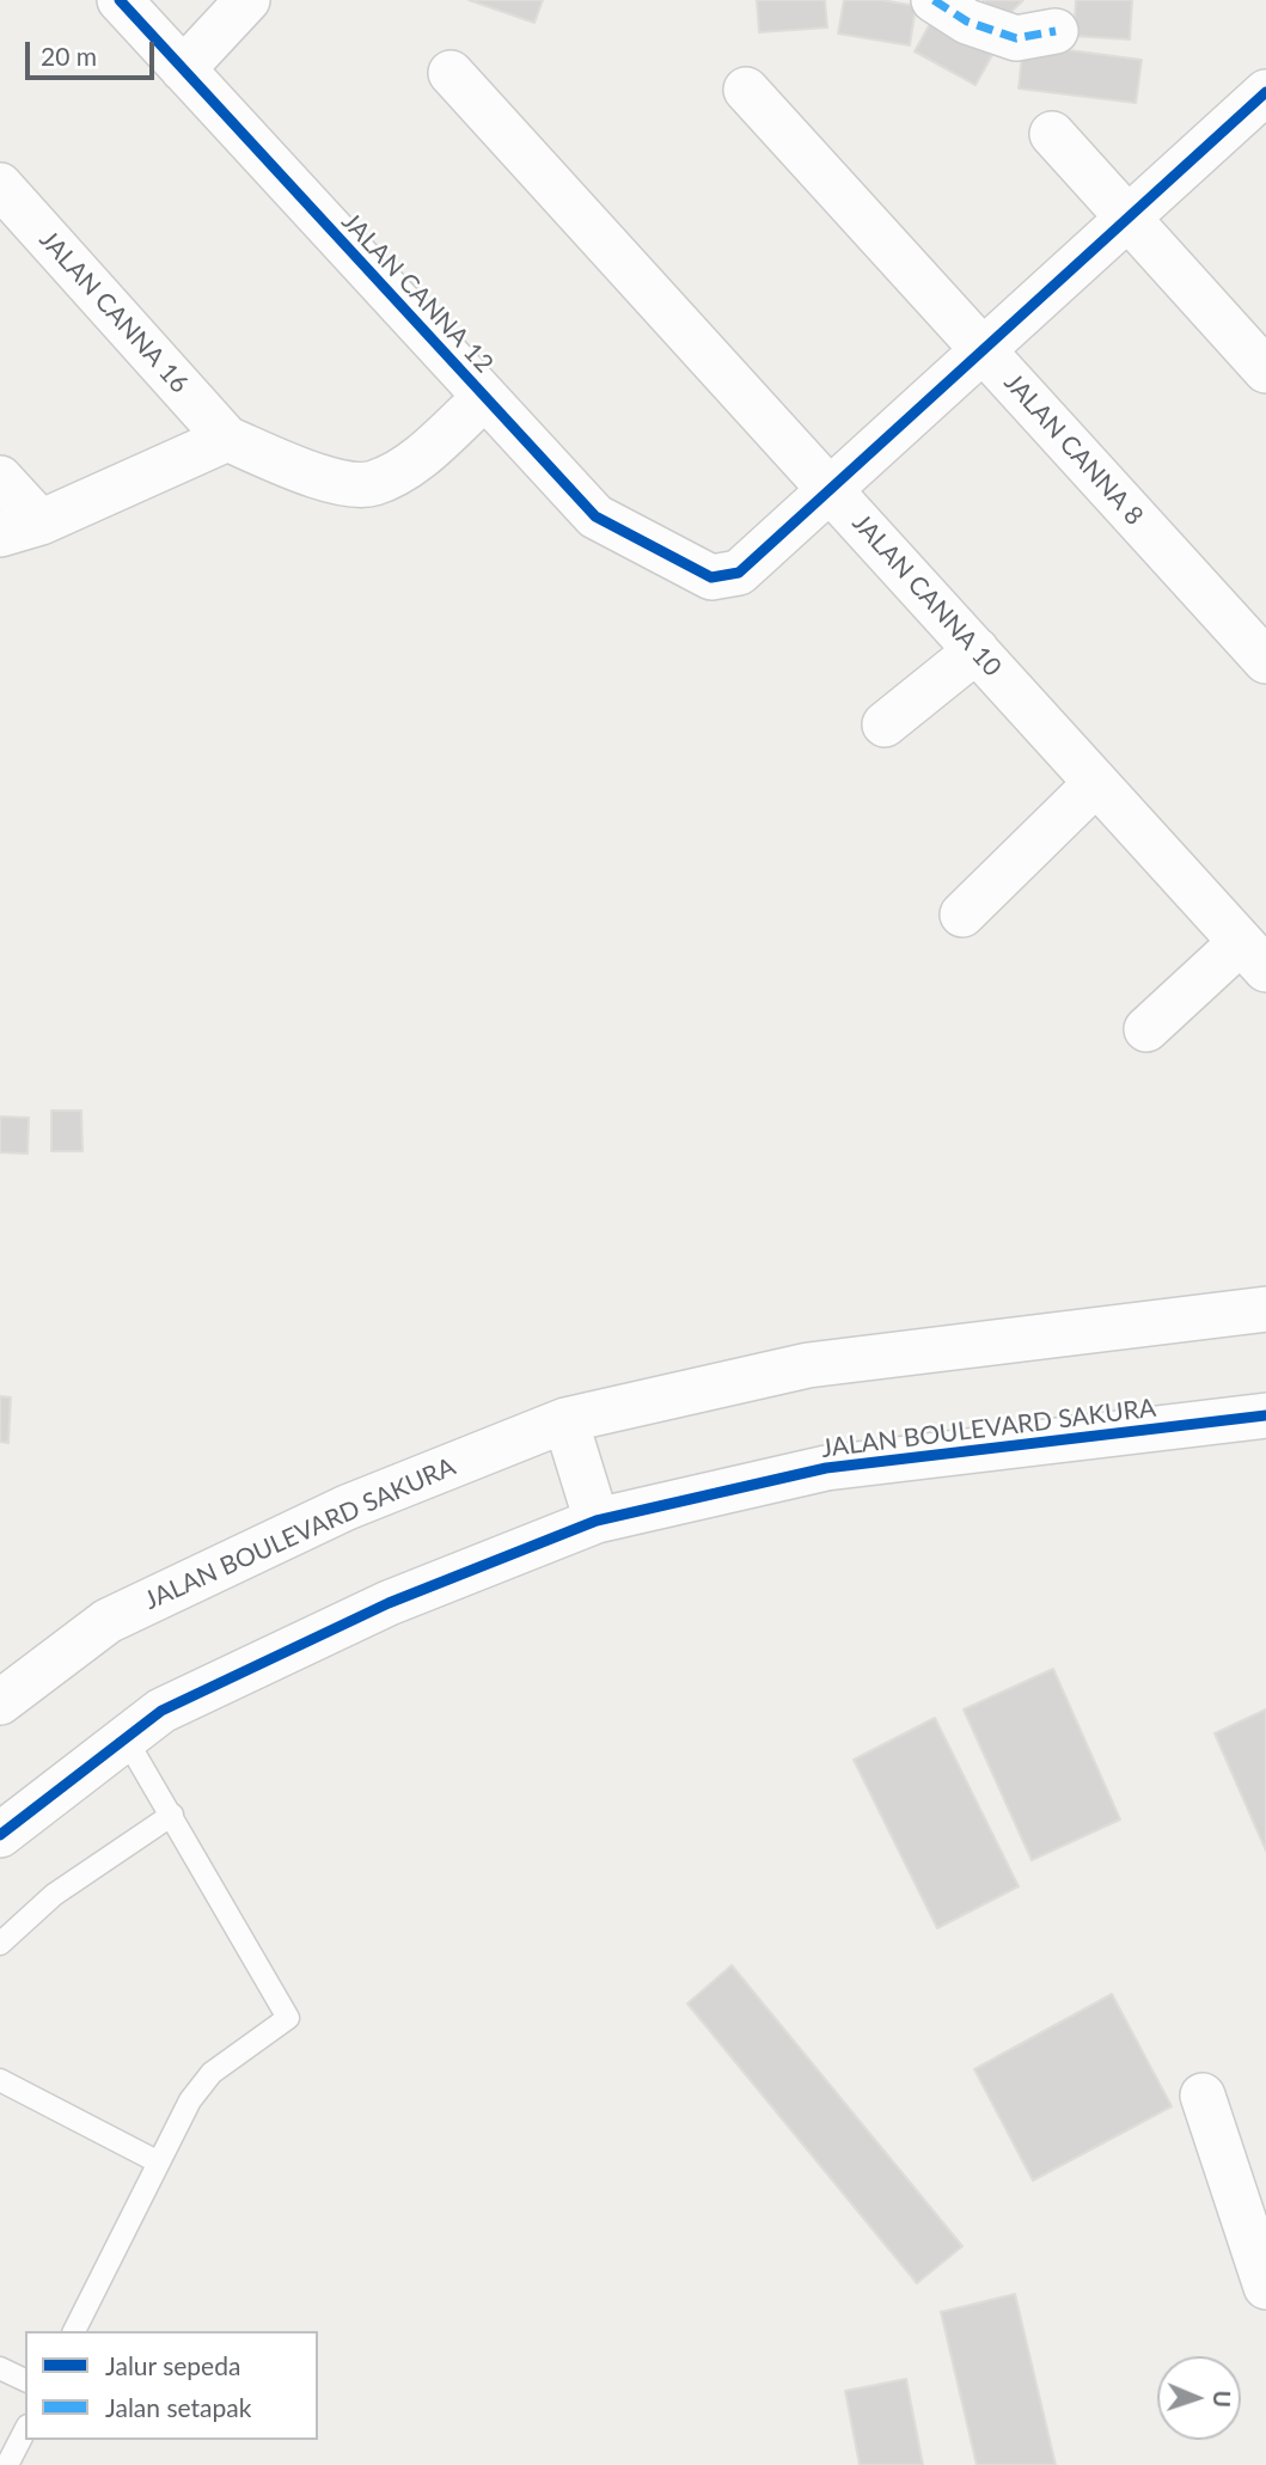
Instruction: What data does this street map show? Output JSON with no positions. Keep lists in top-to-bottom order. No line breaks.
{"streets":{"street":["JALAN CANNA 12","JALAN CANNA 16","JALAN CANNA 8","JALAN CANNA 10","JALAN BOULEVARD SAKURA"]},"crossings":[["JALAN CANNA 12","JALAN CANNA 10"]],"legend":["Jalur sepeda","Jalan setapak"],"scale_bar":"20 m","north":"right"}
